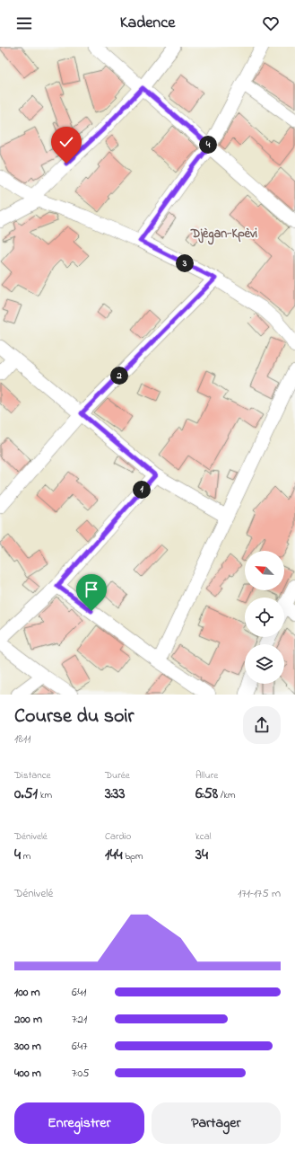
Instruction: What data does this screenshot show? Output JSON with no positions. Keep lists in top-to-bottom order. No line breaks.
{"districts":["Djègan-Kpèvi"],"north":"top left","page":{"header":"Kadence","pins":["4","3","2","1"],"heading":["Course du soir","18:11"],"stats":[["Distance","0.51 km"],["Durée","3:33"],["Allure","6:58 /km"],["Dénivelé","4 m"],["Cardio","144 bpm"],["kcal","34"]],"chart":["Dénivelé","171–175 m"],"list":[{"name":"100 m","note":"6:41"},{"name":"200 m","note":"7:21"},{"name":"300 m","note":"6:47"},{"name":"400 m","note":"7:05"}],"buttons":["Enregistrer","Partager"]}}
